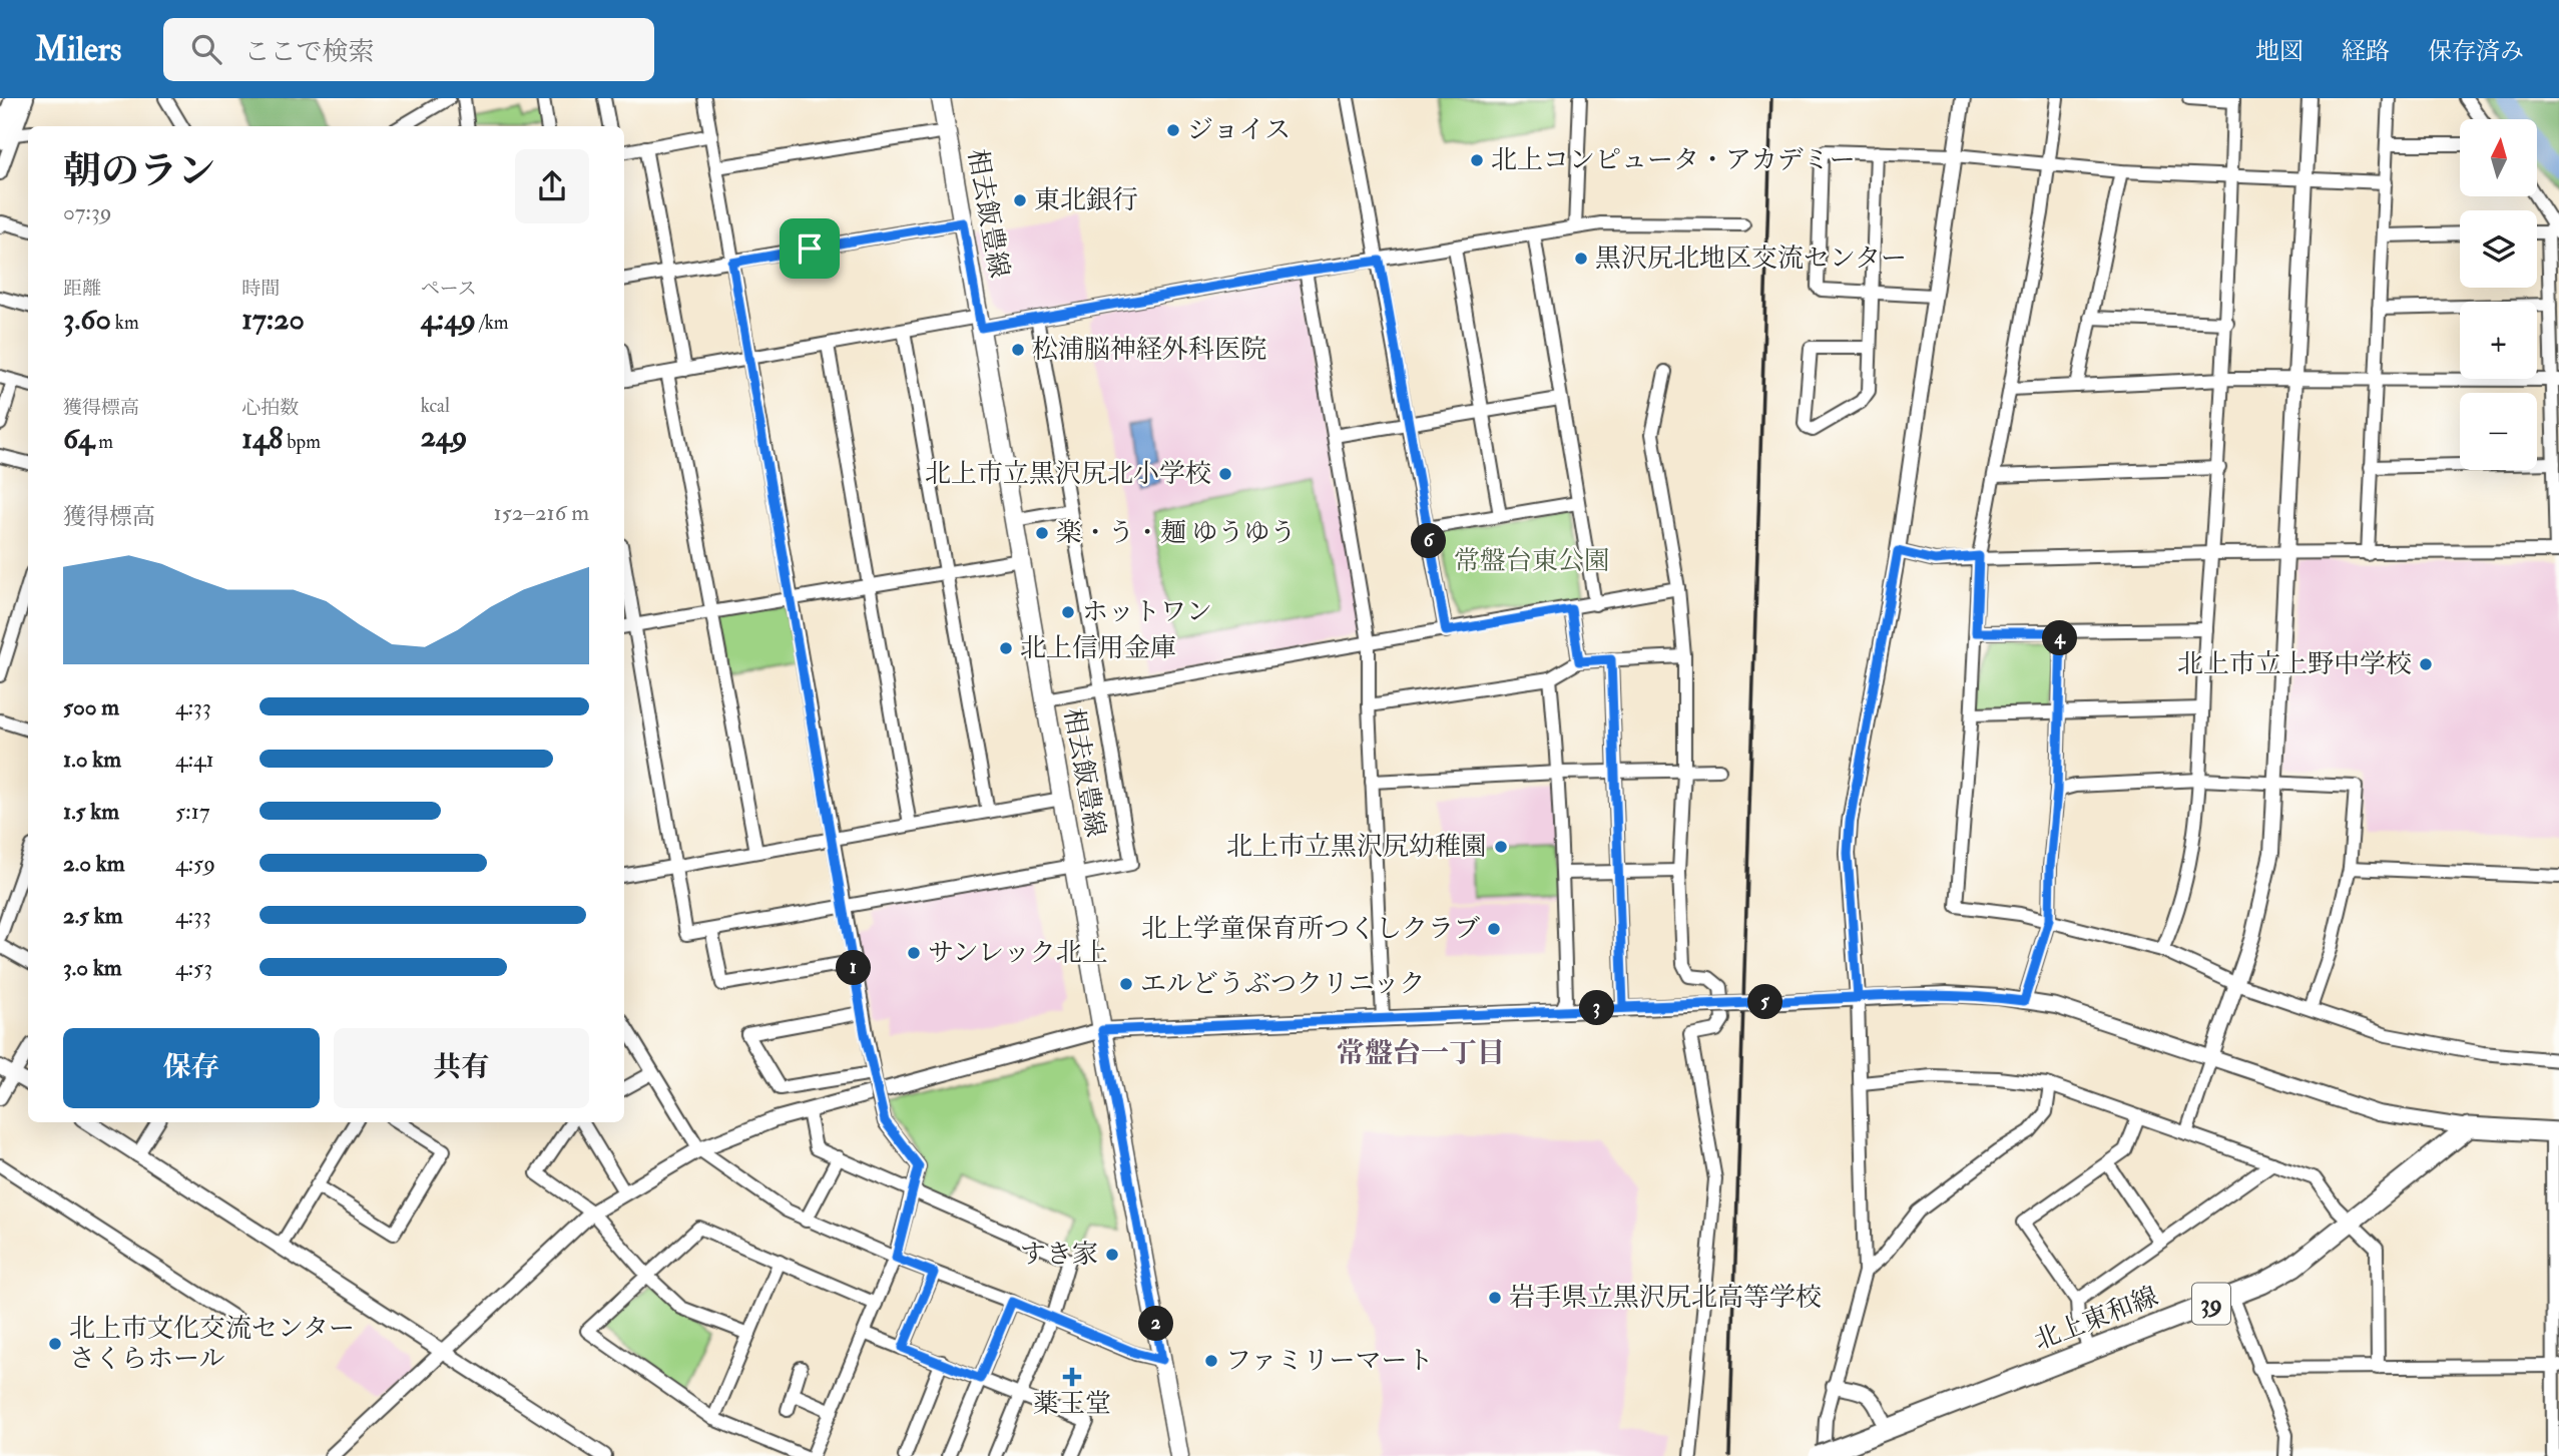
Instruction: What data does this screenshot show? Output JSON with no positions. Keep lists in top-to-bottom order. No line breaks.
{"streets":{"main road":["相去飯豊線","39","北上東和線"]},"districts":["常盤台一丁目"],"parks":["常盤台東公園"],"places":{"other":["ジョイス","北上コンピュータ・アカデミー","東北銀行","黒沢尻北地区交流センター","松浦脳神経外科医院","北上市立黒沢尻北小学校","楽・う・麺 ゆうゆう","ホットワン","北上信用金庫","北上市立上野中学校","北上市立黒沢尻幼稚園","北上学童保育所つくしクラブ","サンレック北上","エルどうぶつクリニック","すき家","岩手県立黒沢尻北高等学校","北上市文化交流センター さくらホール","ファミリーマート"],"health":["薬王堂"]},"north":"top","page":{"header":"Milers","search":"ここで検索","nav":["地図","経路","保存済み"],"map_buttons":["+","−"],"heading":["朝のラン","07:39"],"stats":[["距離","3.60 km"],["時間","17:20"],["ペース","4:49 /km"],["獲得標高","64 m"],["心拍数","148 bpm"],["kcal","249"]],"chart":["獲得標高","152–216 m"],"pins":["6","4","1","5","3","2"],"list":[{"name":"500 m","note":"4:33"},{"name":"1.0 km","note":"4:41"},{"name":"1.5 km","note":"5:17"},{"name":"2.0 km","note":"4:59"},{"name":"2.5 km","note":"4:33"},{"name":"3.0 km","note":"4:53"}],"buttons":["保存","共有"]}}
